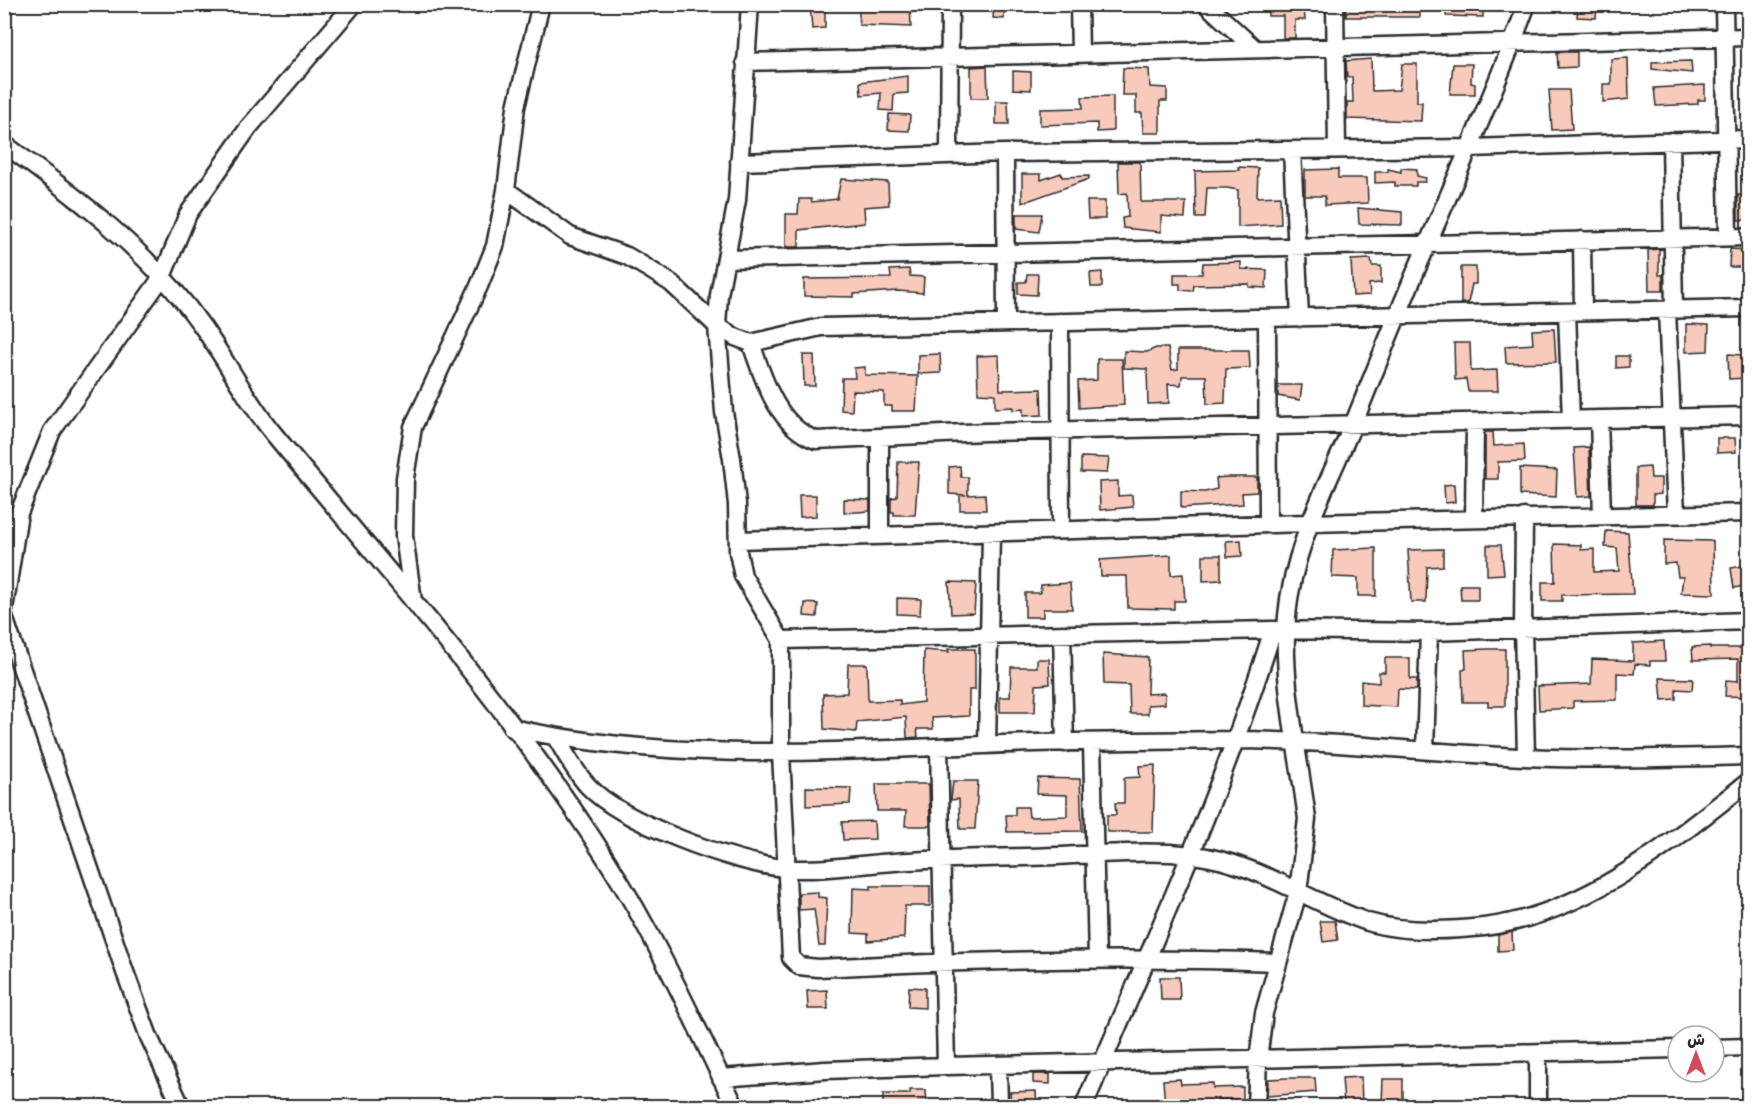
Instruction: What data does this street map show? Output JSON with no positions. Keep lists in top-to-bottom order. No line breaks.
{"north":"top"}
